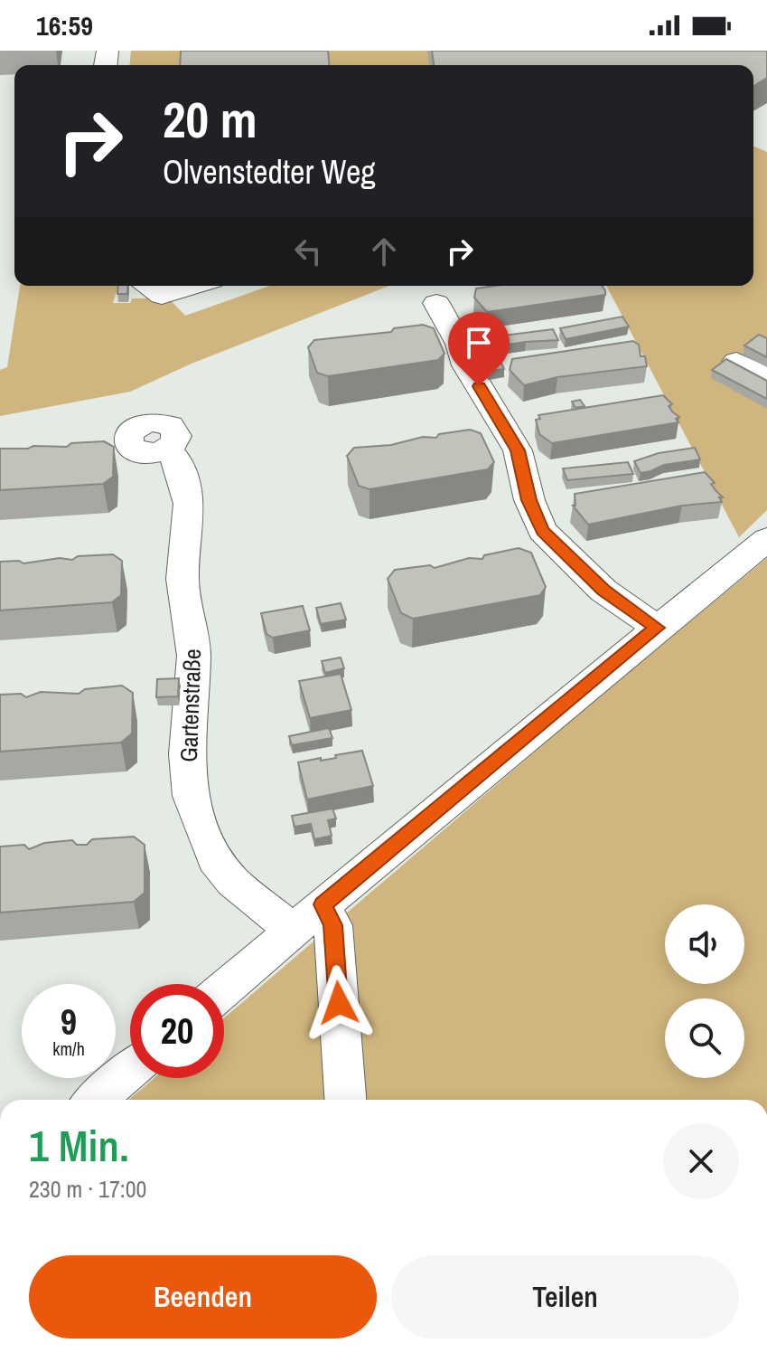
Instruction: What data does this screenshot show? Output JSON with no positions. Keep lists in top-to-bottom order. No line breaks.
{"streets":{"street":["Gartenstraße"]},"page":{"status":"16:59","turn":["20 m","Olvenstedter Weg"],"speed":"9 km/h","limit":"20","heading":["1 Min.","230 m · 17:00"],"buttons":["Beenden","Teilen"]}}
